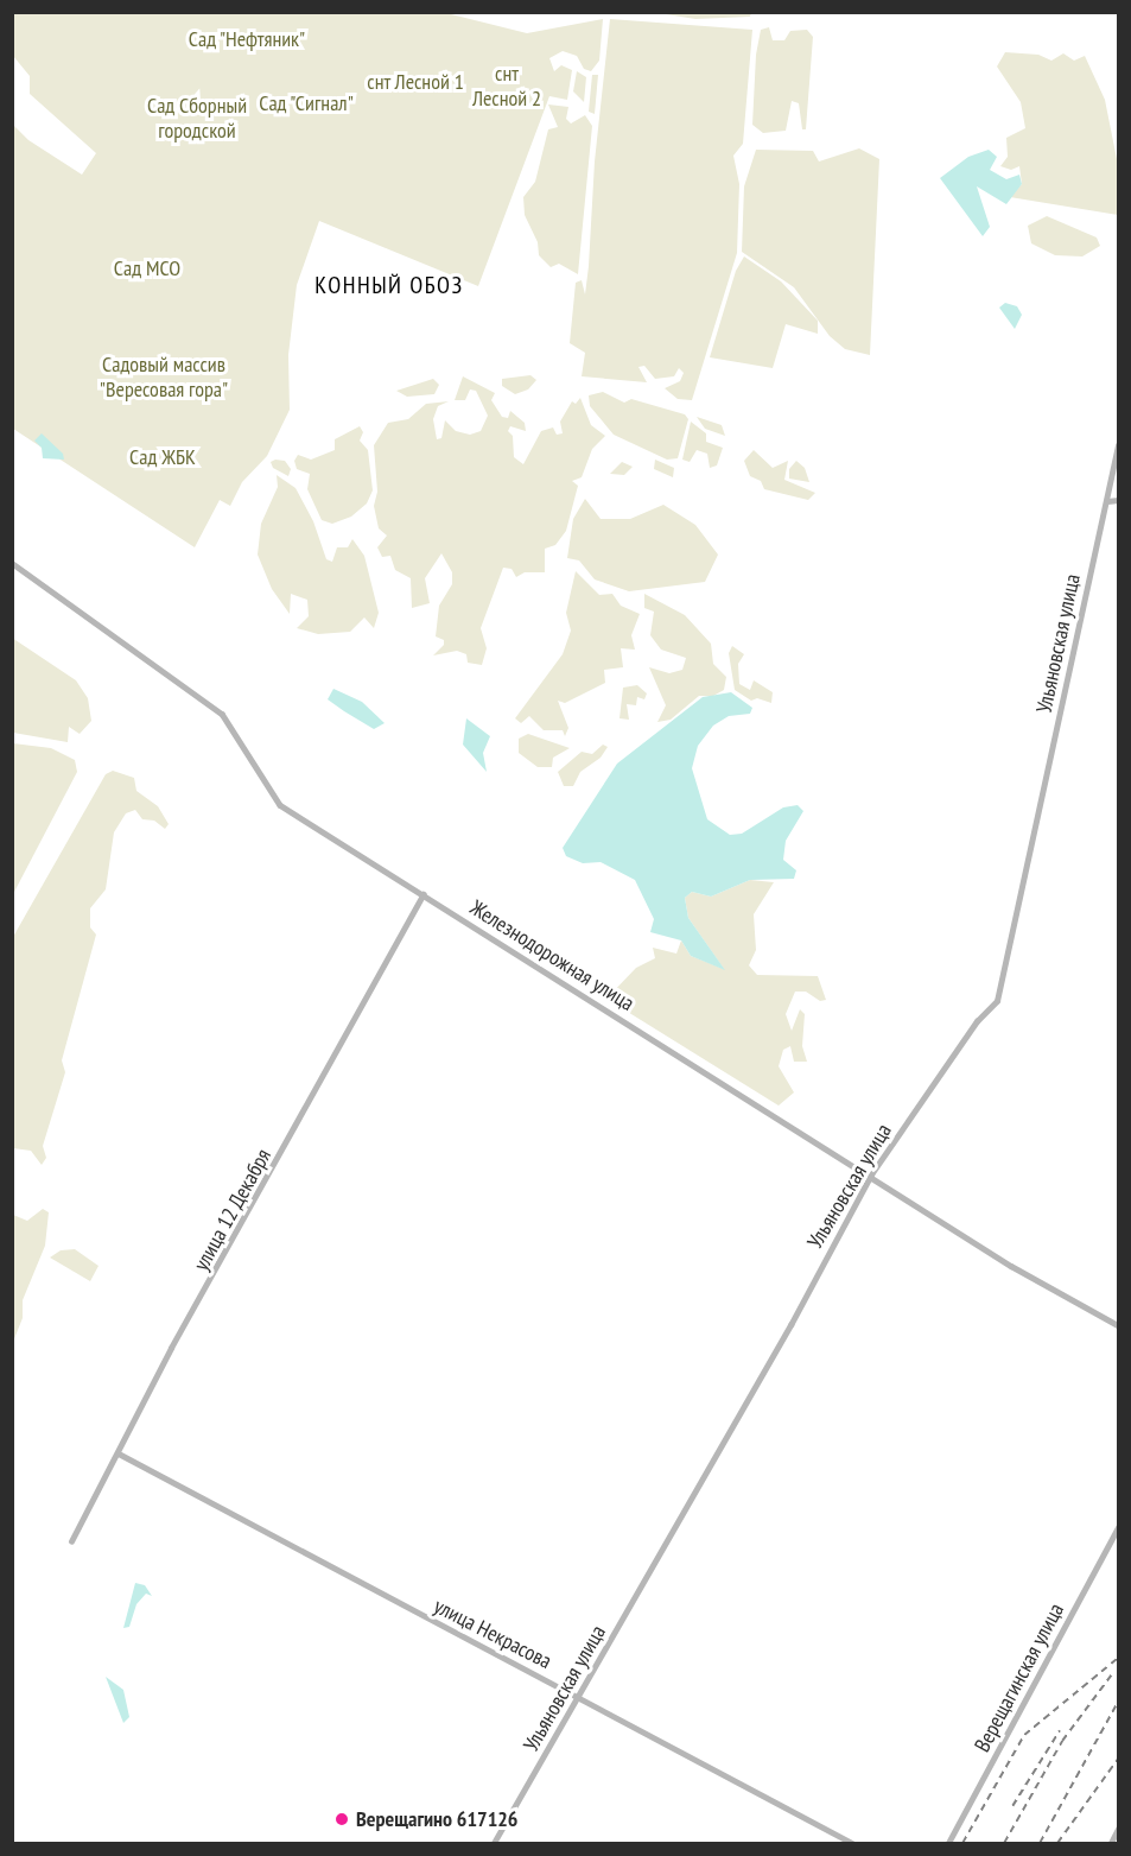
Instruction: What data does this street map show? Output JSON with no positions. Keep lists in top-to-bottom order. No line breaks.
{"streets":{"street":["Ульяновская улица","Железнодорожная улица","улица 12 Декабря","улица Некрасова","Верещагинская улица"]},"crossings":[["Ульяновская улица","Железнодорожная улица"],["Ульяновская улица","улица Некрасова"],["Железнодорожная улица","улица 12 Декабря"],["улица 12 Декабря","улица Некрасова"]],"districts":["КОННЫЙ ОБОЗ"],"parks":["Сад \"Нефтяник\"","снт Лесной 2","снт Лесной 1","Сад \"Сигнал\"","Сад Сборный городской","Сад МСО","Садовый массив \"Вересовая гора\"","Сад ЖБК"],"places":["Верещагино 617126"]}
